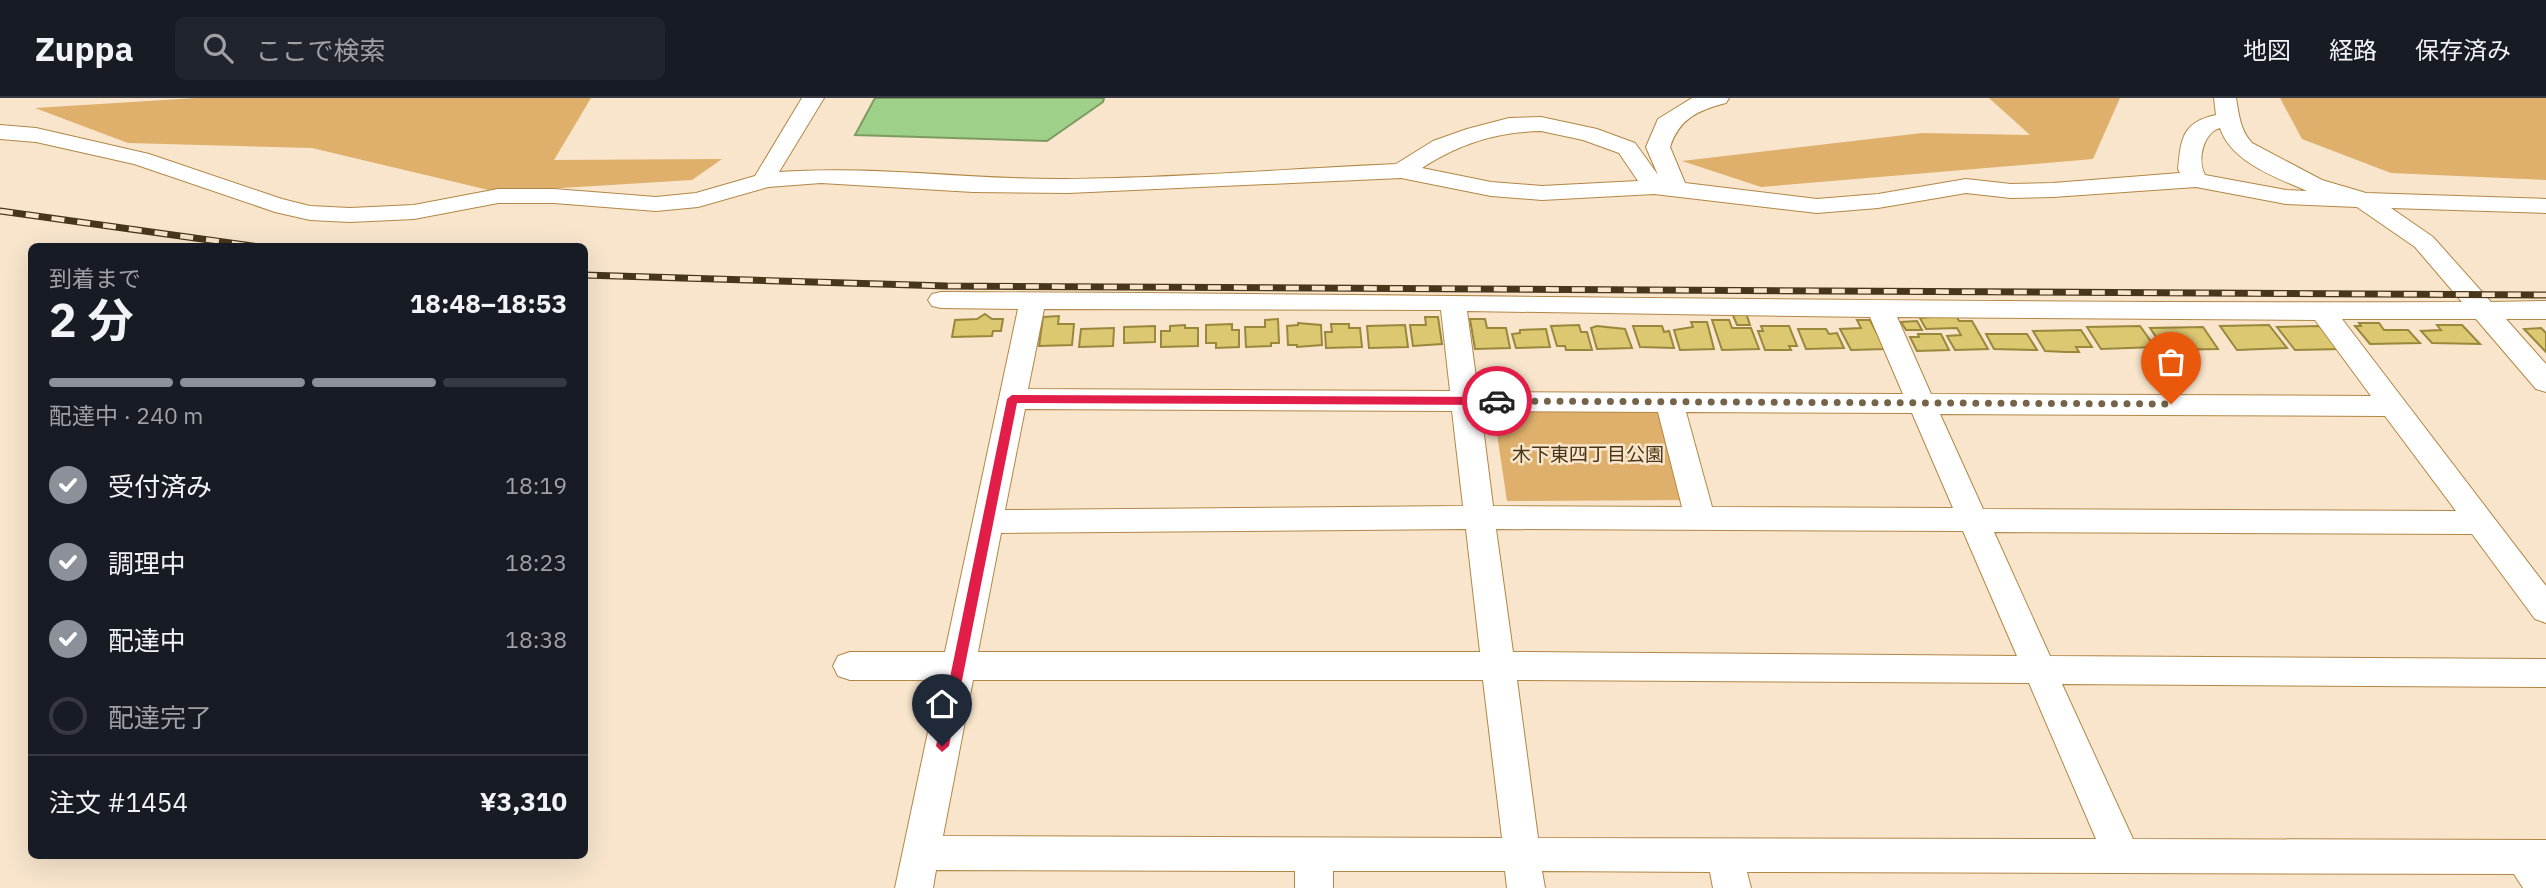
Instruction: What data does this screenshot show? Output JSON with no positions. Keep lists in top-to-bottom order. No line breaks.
{"parks":["木下東四丁目公園"],"page":{"header":"Zuppa","search":"ここで検索","nav":["地図","経路","保存済み"],"heading":["2 分","到着まで","18:48–18:53"],"panel":["注文 #1454","¥3,310"],"bar":"配達中 · 240 m","list":[["受付済み","18:19"],["調理中","18:23"],["配達中","18:38"],"配達完了"]}}
